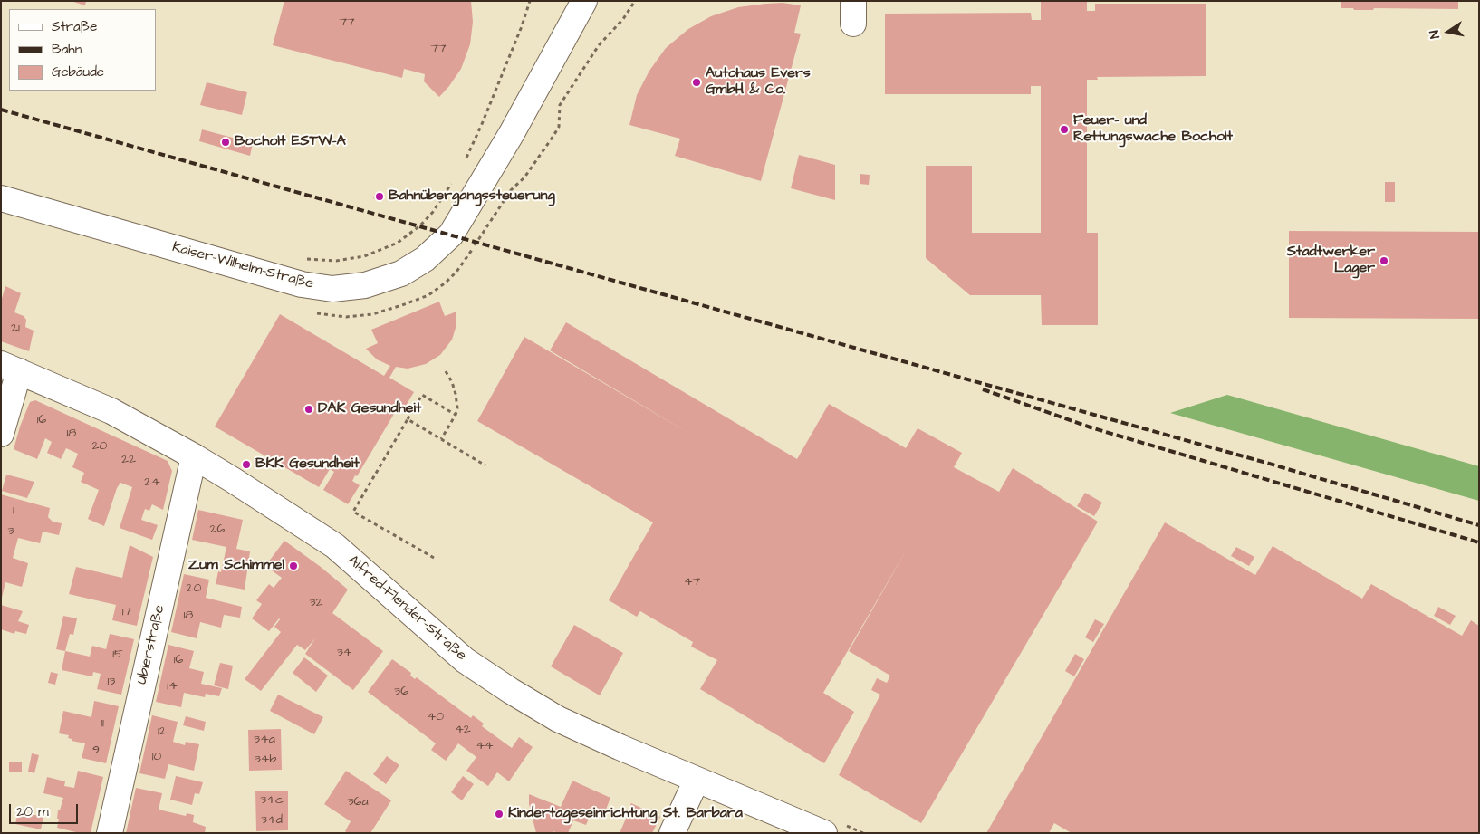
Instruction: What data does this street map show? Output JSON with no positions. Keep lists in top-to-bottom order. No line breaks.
{"streets":{"street":["Kaiser-Wilhelm-Straße","Alfred-Flender-Straße","Ubierstraße"]},"crossings":[["Alfred-Flender-Straße","Ubierstraße"]],"places":["Autohaus Evers GmbH & Co.","Feuer- und Rettungswache Bocholt","Bocholt ESTW-A","Bahnübergangssteuerung","Stadtwerker Lager","DAK Gesundheit","BKK Gesundheit","Zum Schimmel","Kindertageseinrichtung St. Barbara"],"house_numbers":["77","77","21","16","18","20","22","24","1","26","3","47","20","32","17","18","34","15","16","13","14","36","40","11","42","12","34a","44","9","10","34b","34c","36a","34d"],"legend":["Straße","Bahn","Gebäude"],"scale_bar":"20 m","north":"left"}
